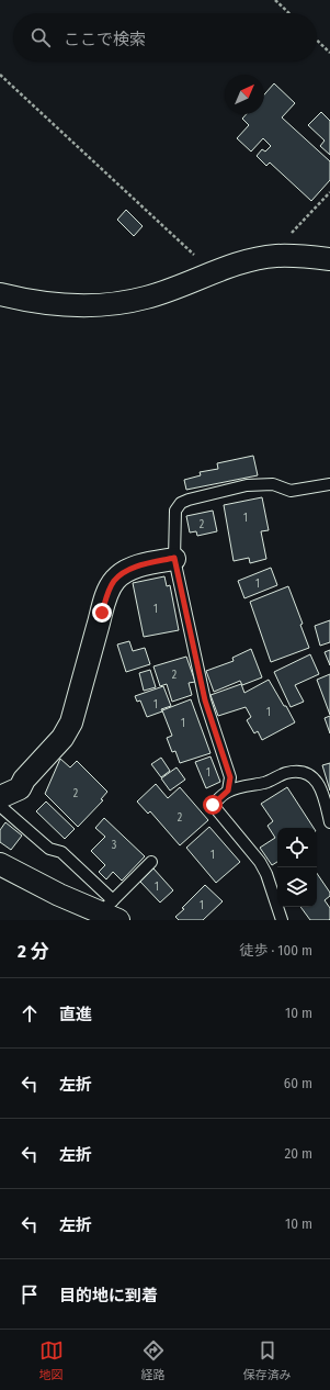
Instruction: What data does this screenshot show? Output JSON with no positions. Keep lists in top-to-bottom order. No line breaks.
{"house_numbers":["1","2","1","1","2","1","1","1","1","2","2","3","1","1","1"],"north":"top right","page":{"search":"ここで検索","heading":["2 分","徒歩 · 100 m"],"list":[["直進","10 m"],["左折","60 m"],["左折","20 m"],["左折","10 m"],"目的地に到着"],"nav":["地図","経路","保存済み"]}}
